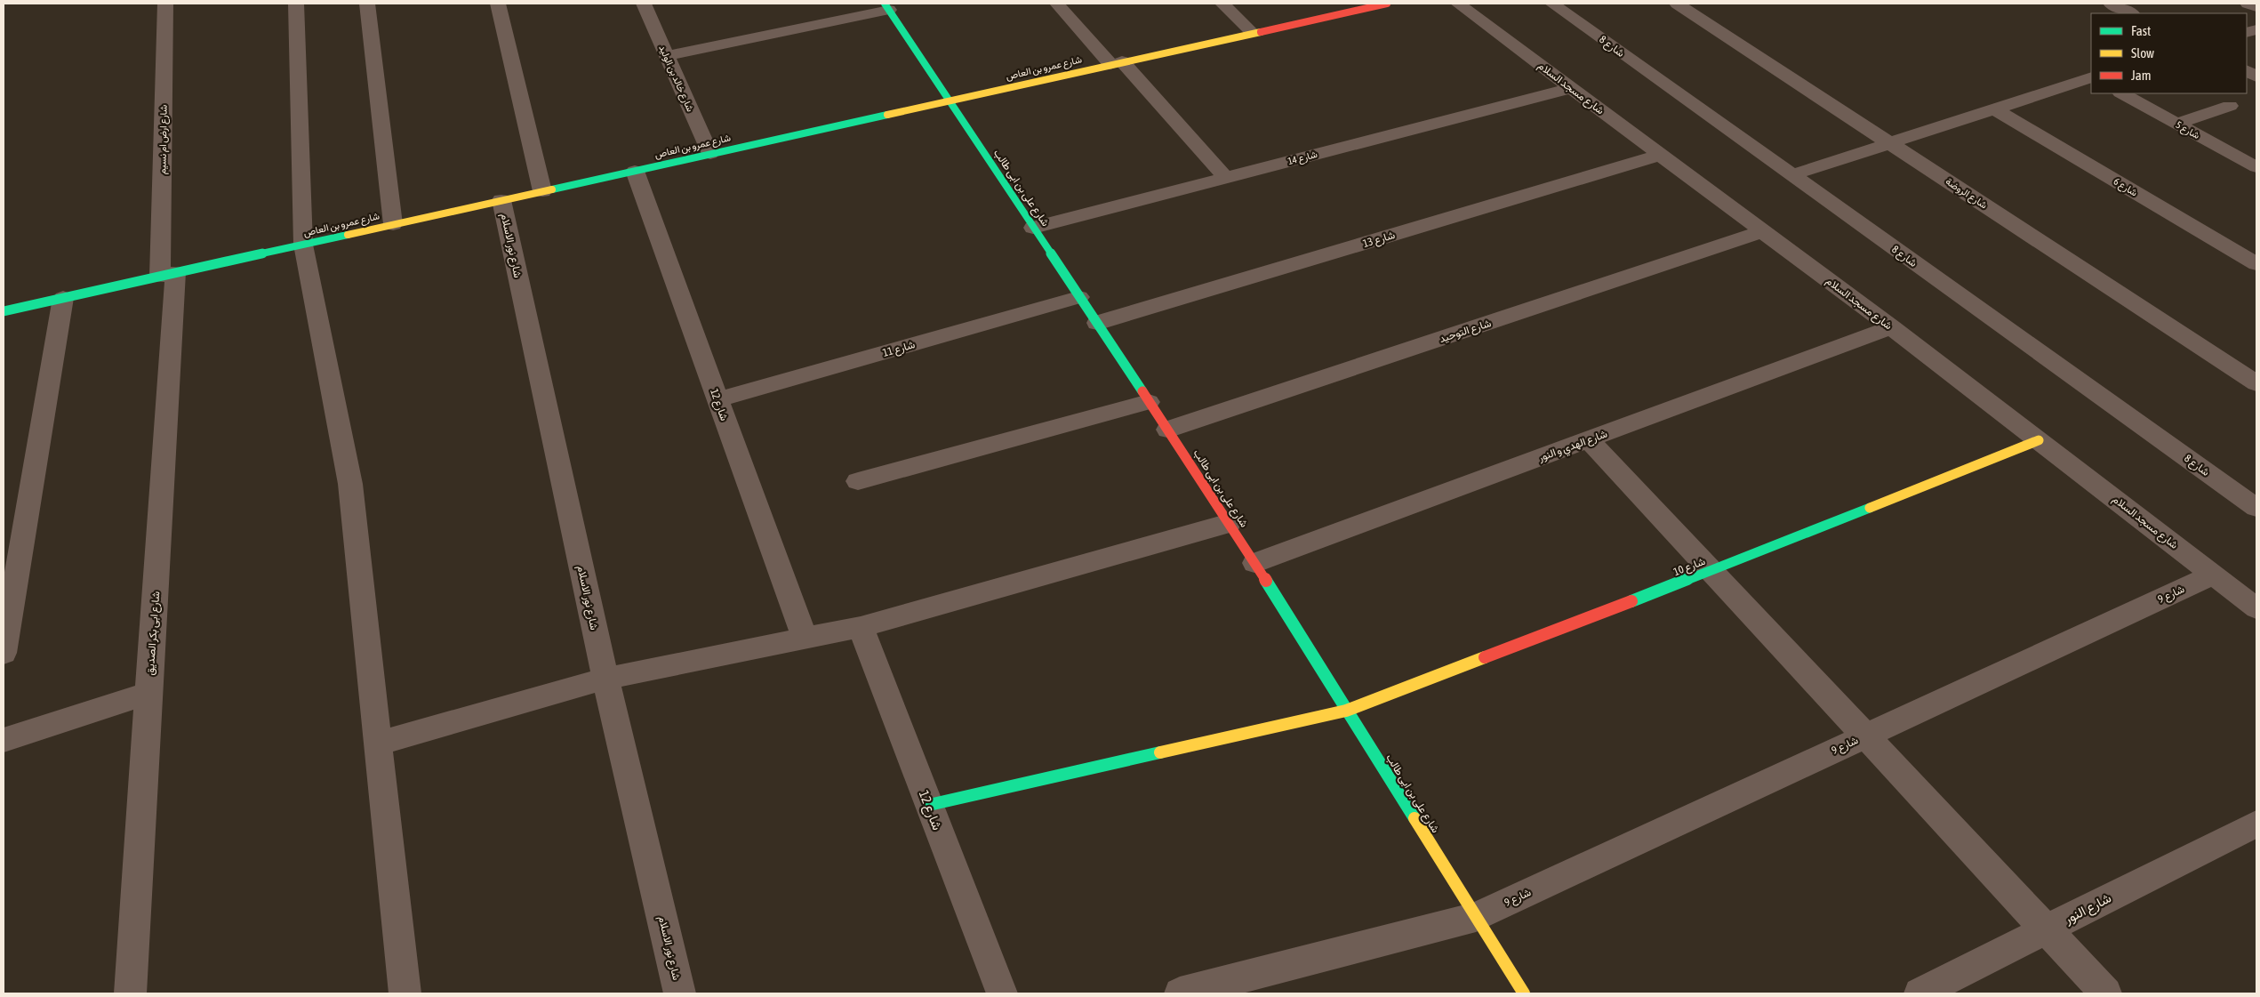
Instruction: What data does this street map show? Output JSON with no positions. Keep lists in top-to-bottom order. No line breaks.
{"streets":{"street":["شارع 8","شارع عمرو بن العاص","شارع خالد بن الوليد","شارع مسجد السلام","شارع 5","شارع ارض ام نسيم","شارع 14","شارع 6","شارع على بن ابى طالب","شارع الروضة","شارع 13","شارع نور الاسلام","شارع التوحيد","شارع 11","شارع 12","شارع الهدي و النور","شارع 10","شارع 9","شارع ابى بكر الصديق","شارع النور"]},"crossings":[["شارع عمرو بن العاص","شارع خالد بن الوليد"],["شارع عمرو بن العاص","شارع ارض ام نسيم"],["شارع عمرو بن العاص","شارع على بن ابى طالب"],["شارع عمرو بن العاص","شارع نور الاسلام"],["شارع عمرو بن العاص","شارع 12"],["شارع عمرو بن العاص","شارع ابى بكر الصديق"],["شارع مسجد السلام","شارع 14"],["شارع مسجد السلام","شارع 13"],["شارع مسجد السلام","شارع التوحيد"],["شارع مسجد السلام","شارع الهدي و النور"],["شارع مسجد السلام","شارع 10"],["شارع مسجد السلام","شارع 9"],["شارع ارض ام نسيم","شارع ابى بكر الصديق"],["شارع 14","شارع على بن ابى طالب"],["شارع على بن ابى طالب","شارع 13"],["شارع على بن ابى طالب","شارع التوحيد"],["شارع على بن ابى طالب","شارع 11"],["شارع على بن ابى طالب","شارع الهدي و النور"],["شارع على بن ابى طالب","شارع 10"],["شارع على بن ابى طالب","شارع 9"],["شارع 11","شارع 12"],["شارع 12","شارع 10"]],"legend":["Fast","Slow","Jam"]}
